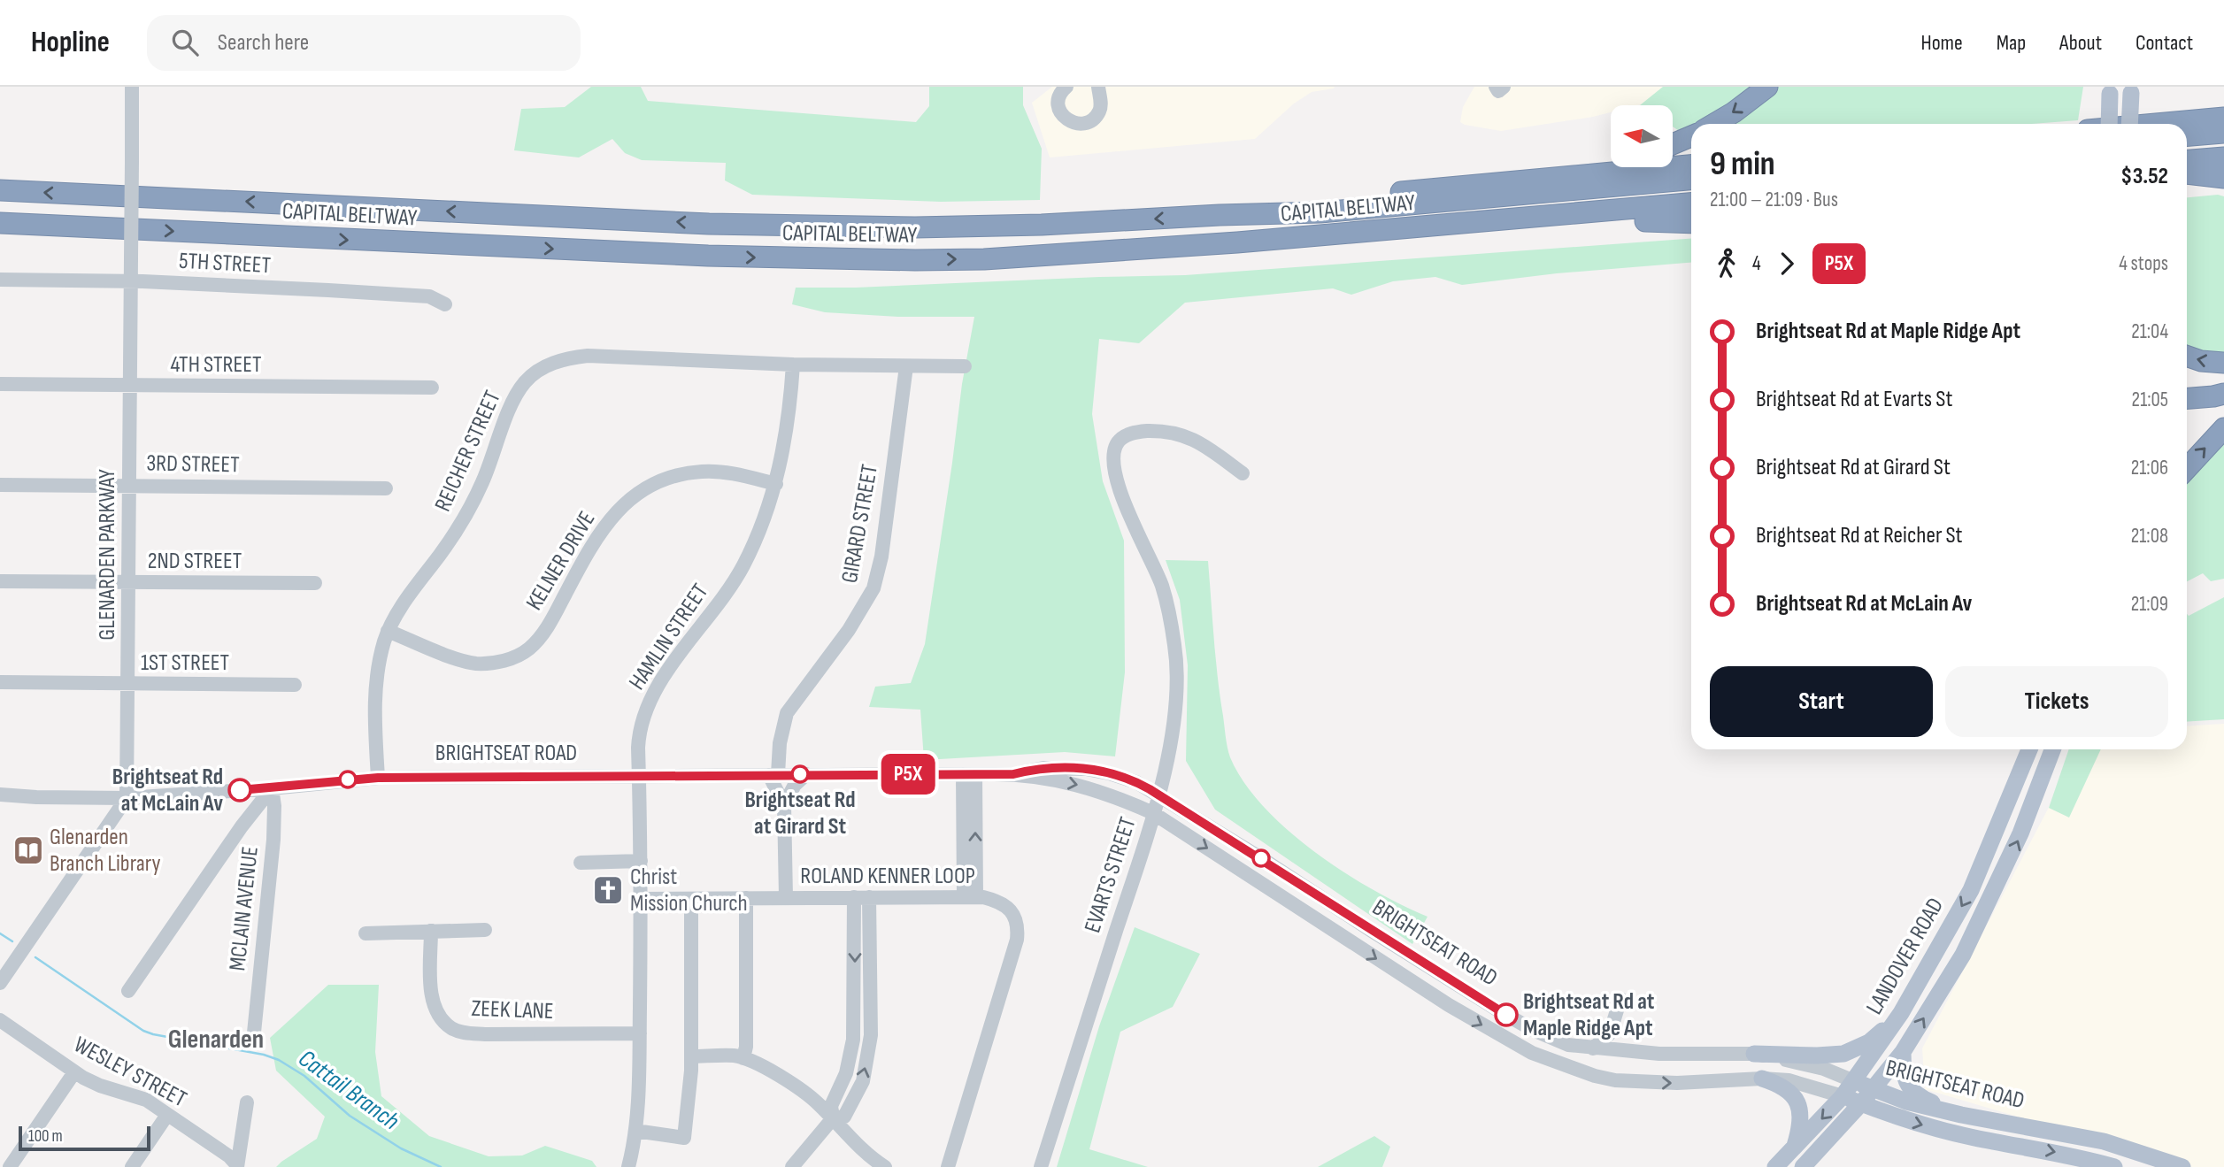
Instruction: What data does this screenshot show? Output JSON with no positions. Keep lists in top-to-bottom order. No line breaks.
{"streets":{"highway":["CAPITAL BELTWAY"],"main road":["BRIGHTSEAT ROAD","LANDOVER ROAD"],"street":["5TH STREET","4TH STREET","REICHER STREET","3RD STREET","GIRARD STREET","GLENARDEN PARKWAY","2ND STREET","KELNER DRIVE","HAMLIN STREET","1ST STREET","EVARTS STREET","ROLAND KENNER LOOP","MCLAIN AVENUE","ZEEK LANE","WESLEY STREET"]},"crossings":[["5TH STREET","GLENARDEN PARKWAY"],["4TH STREET","GLENARDEN PARKWAY"],["REICHER STREET","GIRARD STREET"],["REICHER STREET","KELNER DRIVE"],["REICHER STREET","HAMLIN STREET"],["REICHER STREET","BRIGHTSEAT ROAD"],["3RD STREET","GLENARDEN PARKWAY"],["GIRARD STREET","BRIGHTSEAT ROAD"],["GLENARDEN PARKWAY","2ND STREET"],["GLENARDEN PARKWAY","1ST STREET"],["GLENARDEN PARKWAY","BRIGHTSEAT ROAD"],["KELNER DRIVE","HAMLIN STREET"],["HAMLIN STREET","BRIGHTSEAT ROAD"],["HAMLIN STREET","ROLAND KENNER LOOP"],["HAMLIN STREET","ZEEK LANE"],["BRIGHTSEAT ROAD","EVARTS STREET"],["BRIGHTSEAT ROAD","MCLAIN AVENUE"],["BRIGHTSEAT ROAD","LANDOVER ROAD"]],"districts":["Glenarden"],"water":["Cattail Branch"],"places":{"other":["Brightseat Rd at Girard St","Brightseat Rd at McLain Av","Brightseat Rd at Maple Ridge Apt"],"library":["Glenarden Branch Library"],"church":["Christ Mission Church"]},"lines":["bus line P5X"],"scale_bar":"100 m","north":"left","page":{"header":"Hopline","search":"Search here","nav":["Home","Map","About","Contact"],"on_map":"P5X","heading":["9 min","21:00 – 21:09 · Bus","$3.52"],"legs":["4","P5X","4 stops"],"list":[{"name":"Brightseat Rd at Maple Ridge Apt","value":"21:04"},{"name":"Brightseat Rd at Evarts St","value":"21:05"},{"name":"Brightseat Rd at Girard St","value":"21:06"},{"name":"Brightseat Rd at Reicher St","value":"21:08"},{"name":"Brightseat Rd at McLain Av","value":"21:09"}],"buttons":["Start","Tickets"],"scale":"100 m"}}
